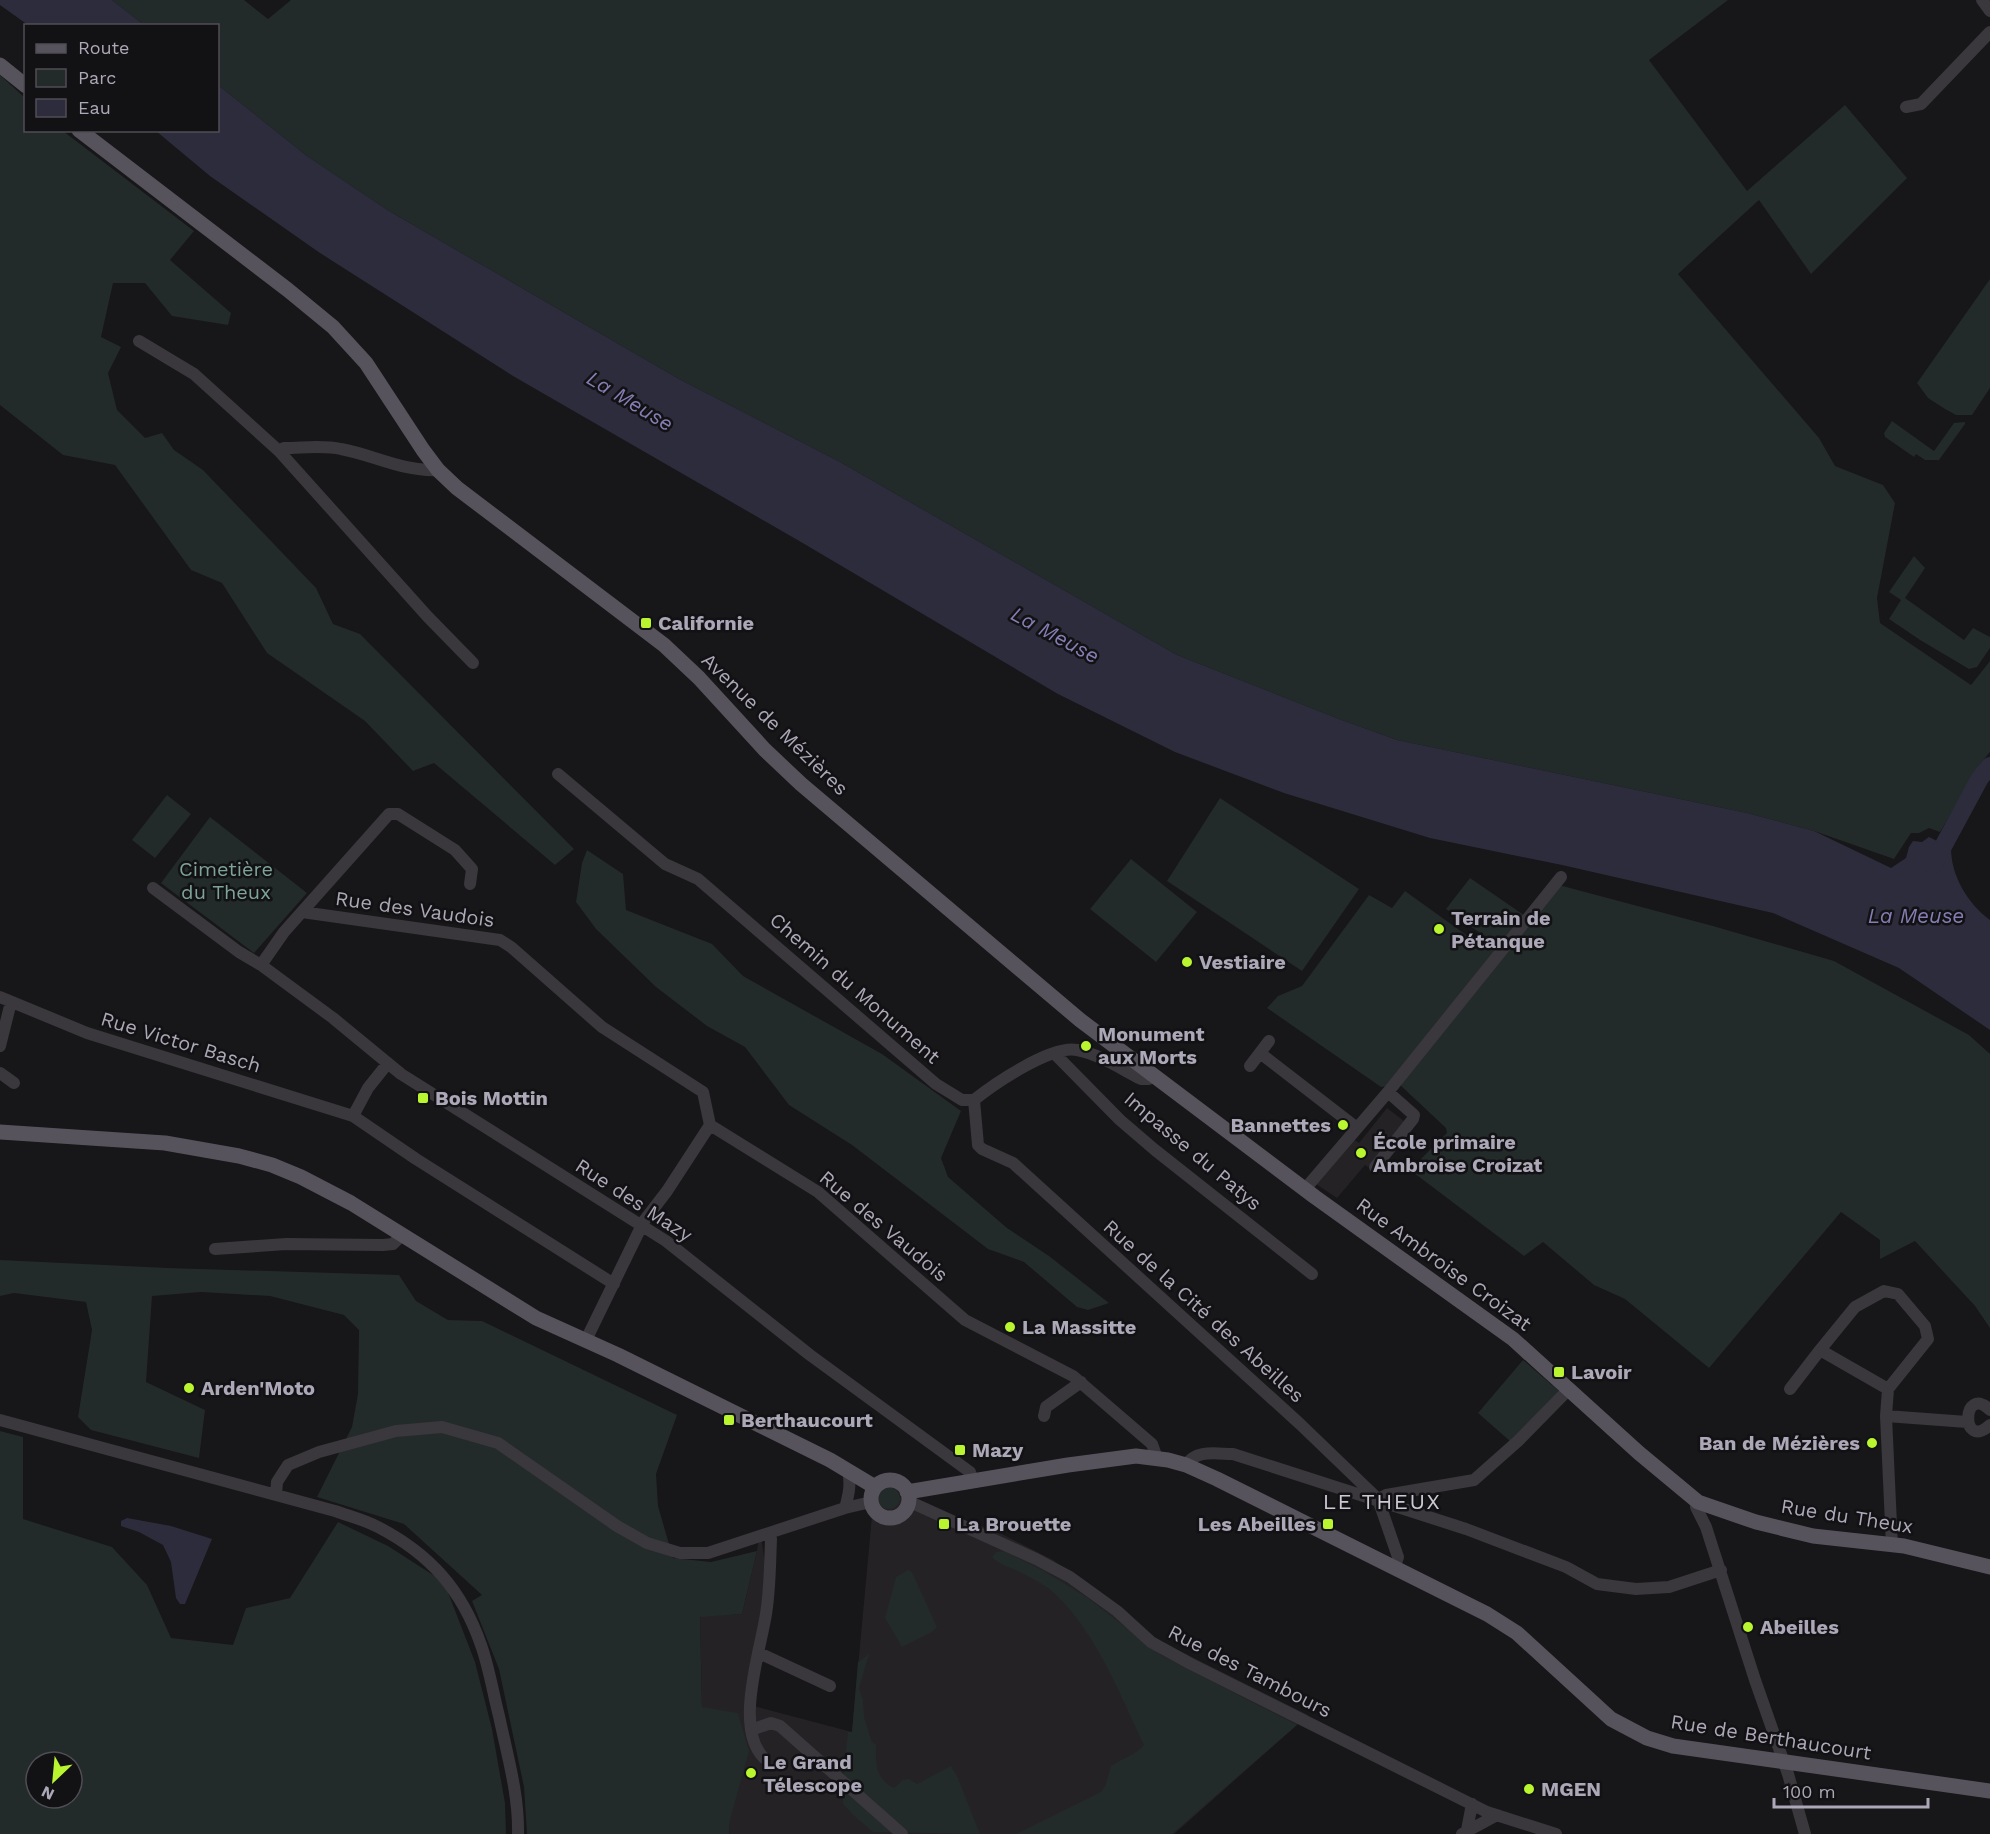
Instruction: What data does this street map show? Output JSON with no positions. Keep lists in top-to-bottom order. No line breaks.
{"streets":{"main road":["Avenue de Mézières","Rue Ambroise Croizat","Rue du Theux","Rue de Berthaucourt"],"street":["Rue des Vaudois","Chemin du Monument","Rue Victor Basch","Impasse du Patys","Rue des Mazy","Rue de la Cité des Abeilles","Rue des Tambours"]},"crossings":[["Avenue de Mézières","Rue Ambroise Croizat"],["Rue des Vaudois","Rue de Berthaucourt"],["Chemin du Monument","Rue de la Cité des Abeilles"],["Rue des Mazy","Rue de Berthaucourt"],["Rue Ambroise Croizat","Rue du Theux"],["Rue de la Cité des Abeilles","Rue de Berthaucourt"],["Rue des Tambours","Rue de Berthaucourt"]],"districts":["LE THEUX"],"water":["La Meuse"],"parks":["Cimetière du Theux"],"places":{"transit":["Californie","Bois Mottin","Lavoir","Berthaucourt","Mazy","La Brouette","Les Abeilles"],"other":["Terrain de Pétanque","Vestiaire","Monument aux Morts","Bannettes","École primaire Ambroise Croizat","La Massitte","Arden'Moto","Ban de Mézières","Abeilles","Le Grand Télescope","MGEN"]},"legend":["Route","Parc","Eau"],"scale_bar":"100 m","north":"bottom left"}
